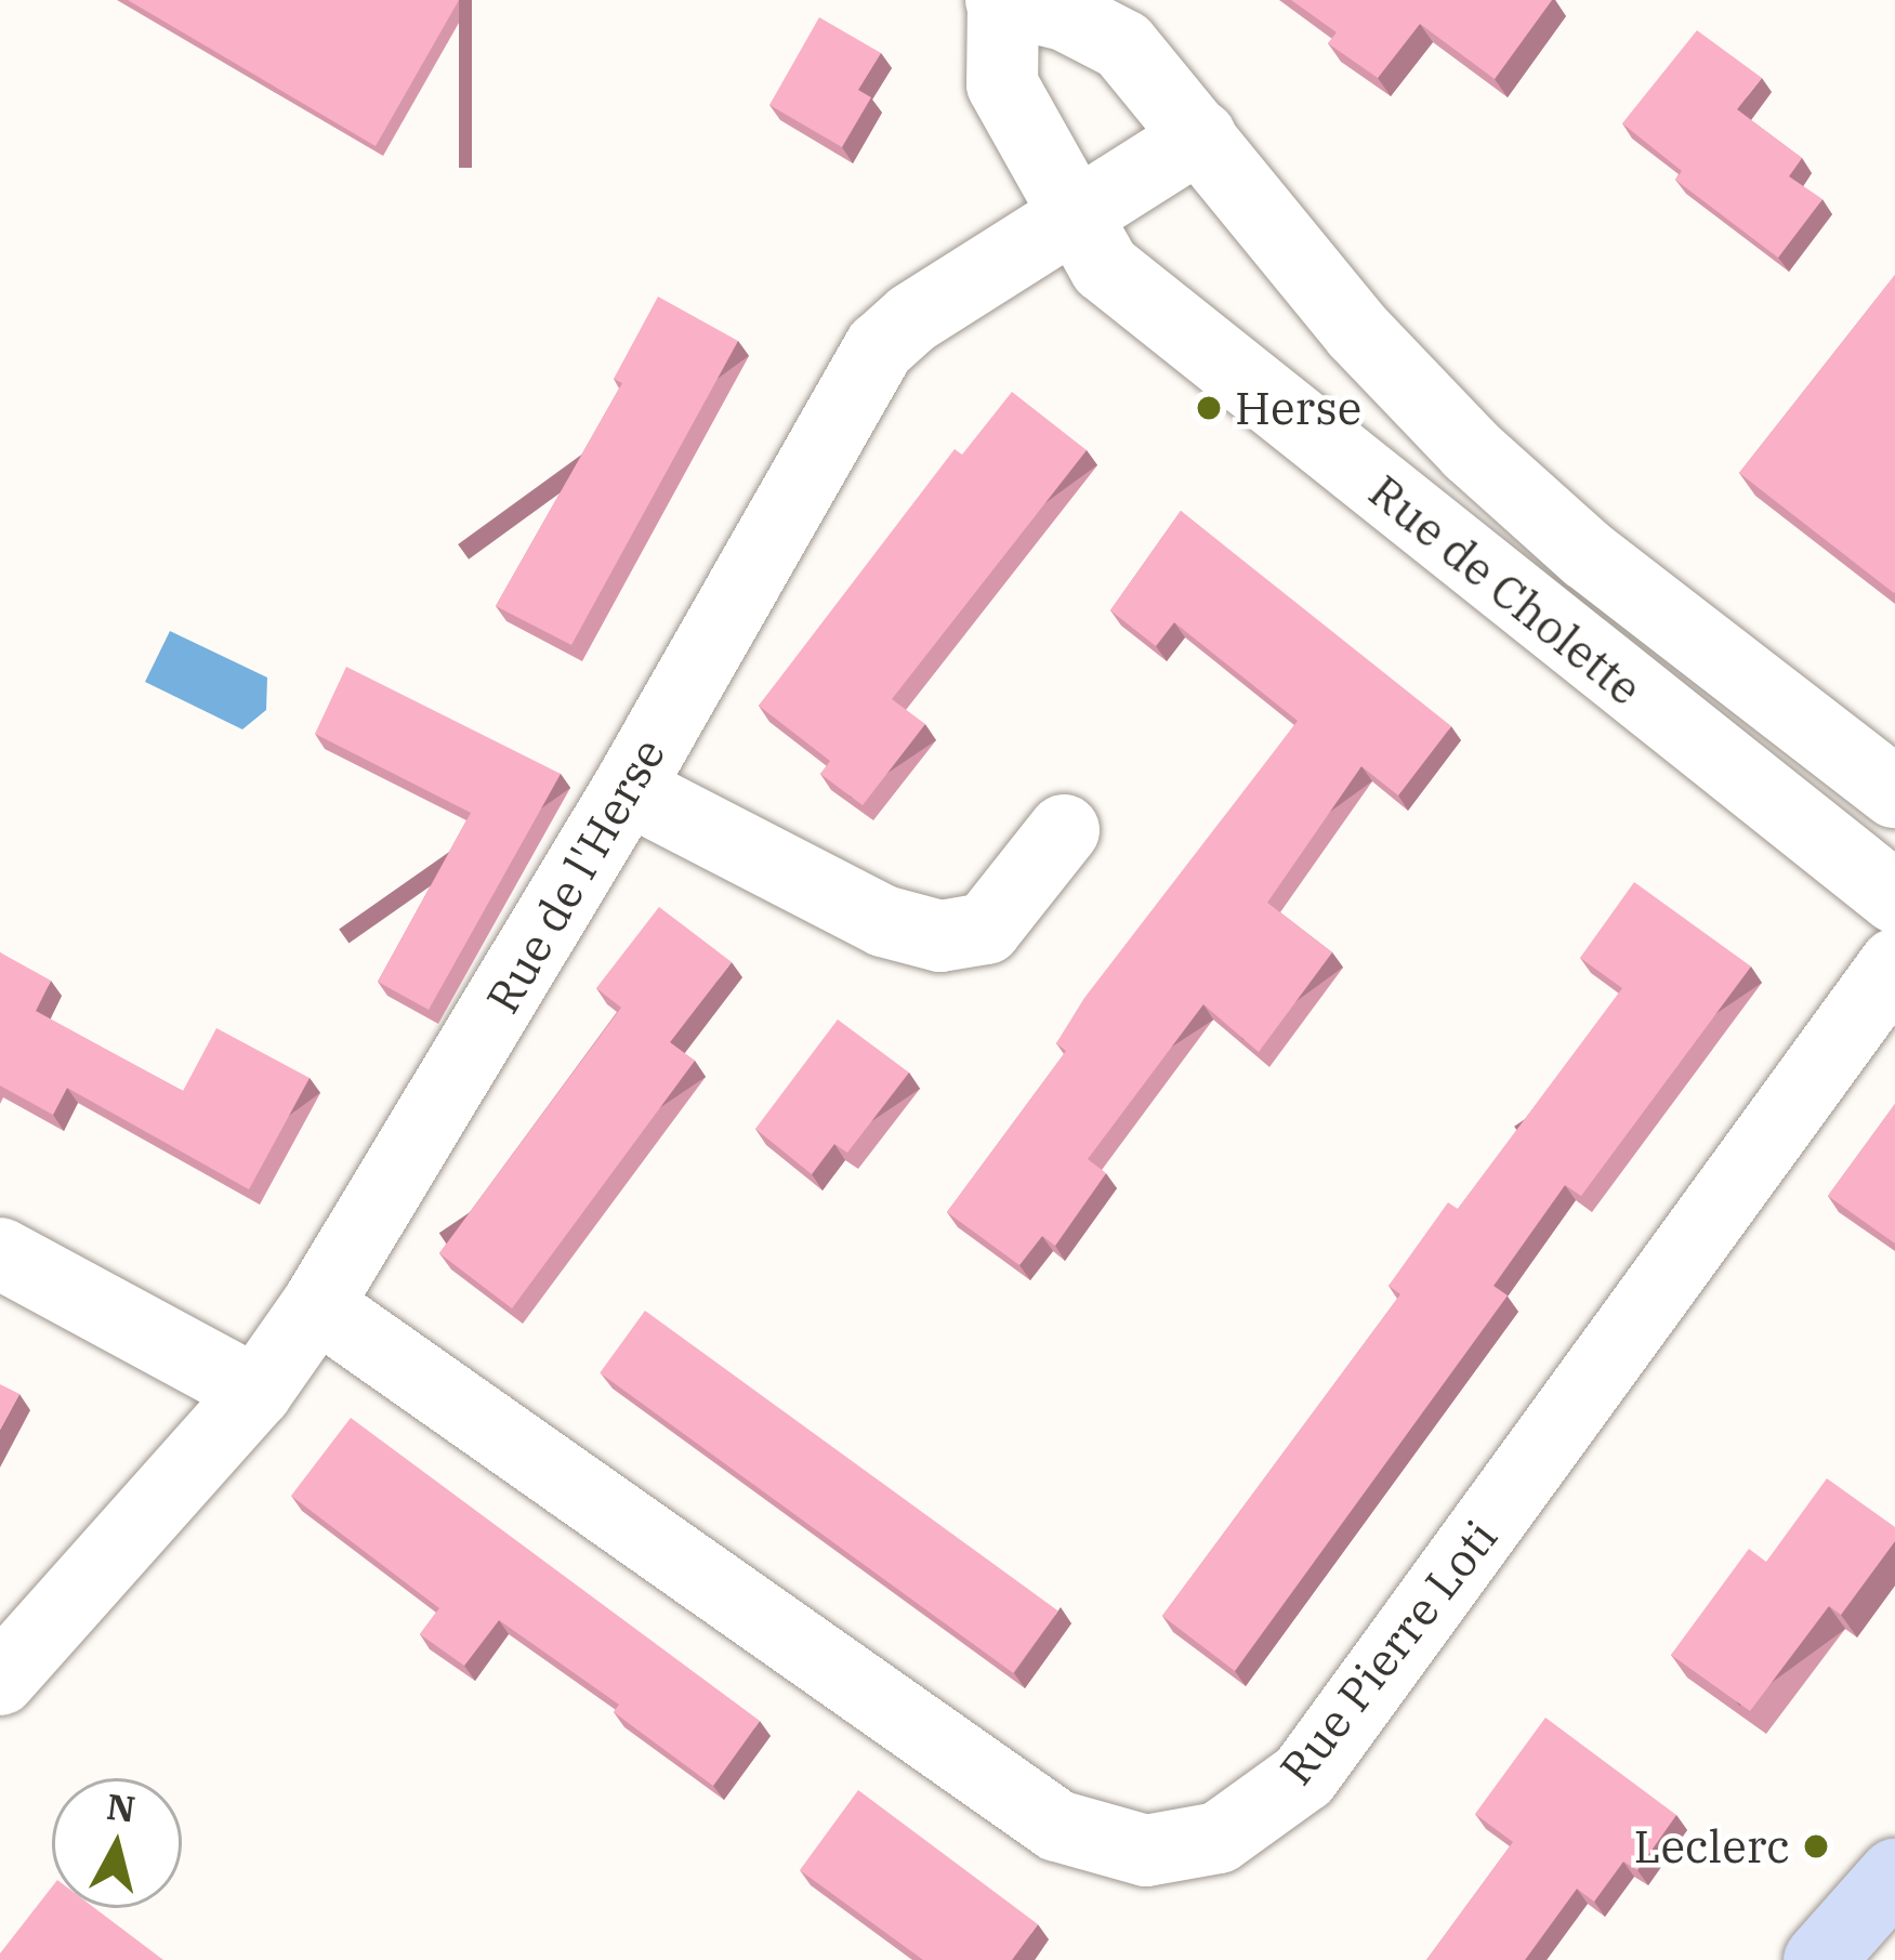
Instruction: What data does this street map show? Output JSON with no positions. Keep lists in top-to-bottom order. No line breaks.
{"streets":{"street":["Rue de Cholette","Rue de l'Herse","Rue Pierre Loti"]},"crossings":[["Rue de Cholette","Rue de l'Herse"],["Rue de l'Herse","Rue Pierre Loti"]],"places":["Herse","Leclerc"],"north":"top"}
